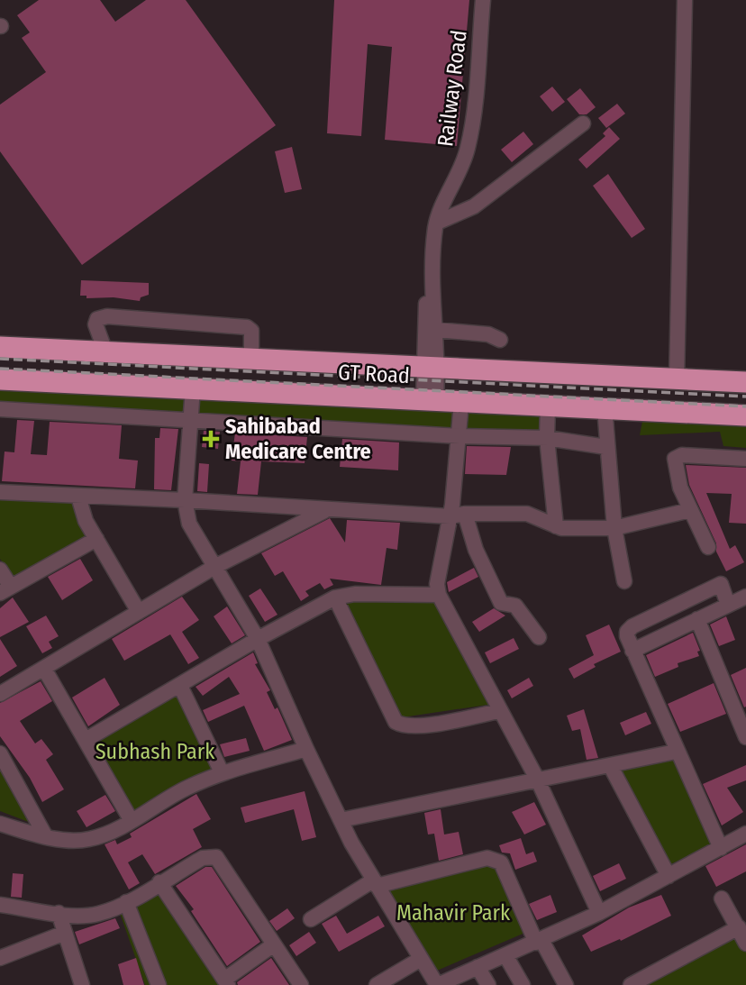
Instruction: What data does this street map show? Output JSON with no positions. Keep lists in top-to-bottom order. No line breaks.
{"streets":{"highway":["GT Road"],"street":["Railway Road"]},"crossings":[["Railway Road","GT Road"]],"parks":["Subhash Park","Mahavir Park"],"places":{"health":["Sahibabad Medicare Centre"]}}
